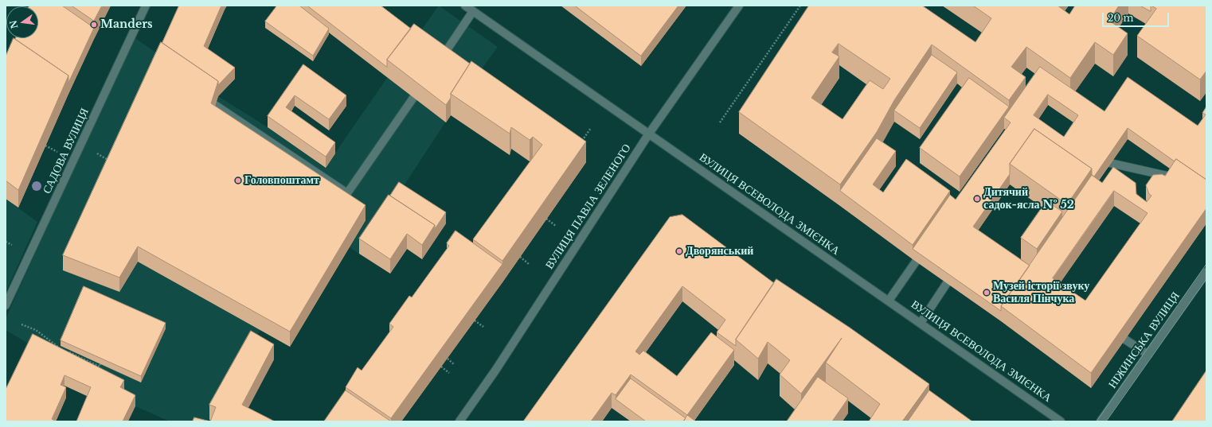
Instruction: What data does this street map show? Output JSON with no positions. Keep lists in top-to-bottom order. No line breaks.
{"streets":{"street":["САДОВА ВУЛИЦЯ","ВУЛИЦЯ ВСЕВОЛОДА ЗМІЄНКА","ВУЛИЦЯ ПАВЛА ЗЕЛЕНОГО","НІЖИНСЬКА ВУЛИЦЯ"]},"crossings":[["ВУЛИЦЯ ВСЕВОЛОДА ЗМІЄНКА","ВУЛИЦЯ ПАВЛА ЗЕЛЕНОГО"]],"places":["Manders","Головпоштамт","Дитячий садок-ясла № 52","Дворянський","Музей історії звуку Василя Пінчука"],"scale_bar":"20 m","north":"left"}
